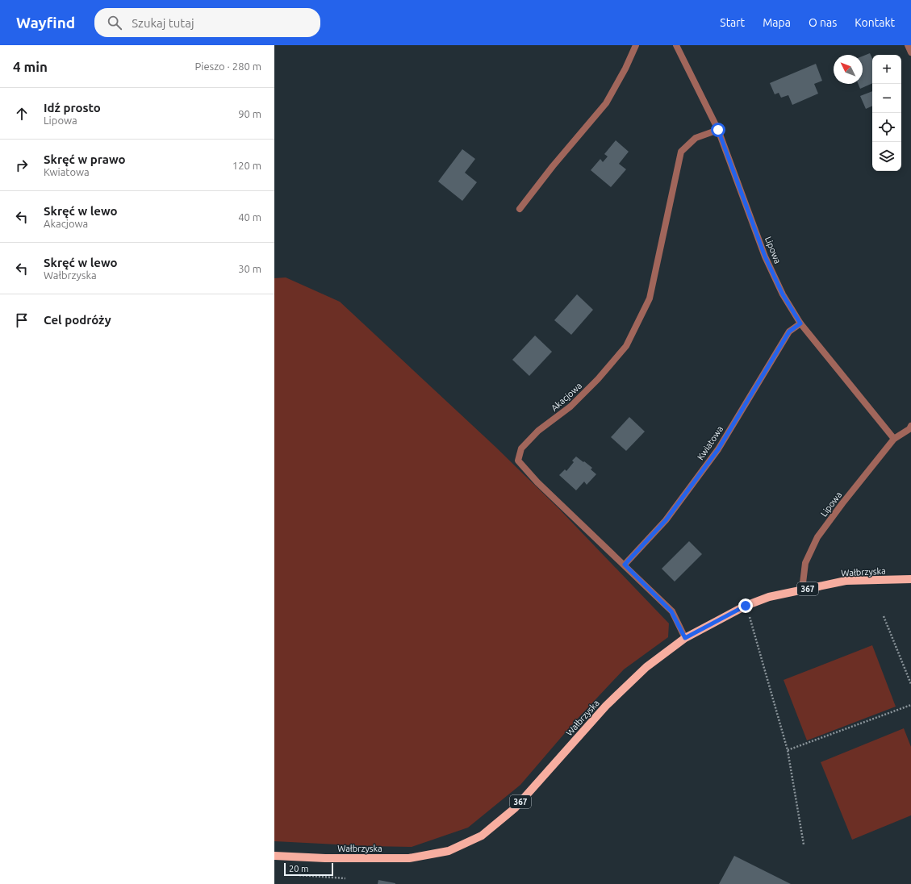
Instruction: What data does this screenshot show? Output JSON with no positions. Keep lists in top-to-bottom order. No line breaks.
{"streets":{"main road":["Wałbrzyska","367"],"street":["Lipowa","Akacjowa","Kwiatowa"]},"crossings":[["Lipowa","Akacjowa"],["Lipowa","Kwiatowa"],["Lipowa","Wałbrzyska"],["Akacjowa","Kwiatowa"],["Akacjowa","Wałbrzyska"]],"scale_bar":"20 m","north":"top left","page":{"header":"Wayfind","search":"Szukaj tutaj","nav":["Start","Mapa","O nas","Kontakt"],"heading":["4 min","Pieszo · 280 m"],"map_buttons":["+","−"],"list":[["Idź prosto","Lipowa","90 m"],["Skręć w prawo","Kwiatowa","120 m"],["Skręć w lewo","Akacjowa","40 m"],["Skręć w lewo","Wałbrzyska","30 m"],"Cel podróży"],"scale":"20 m"}}
